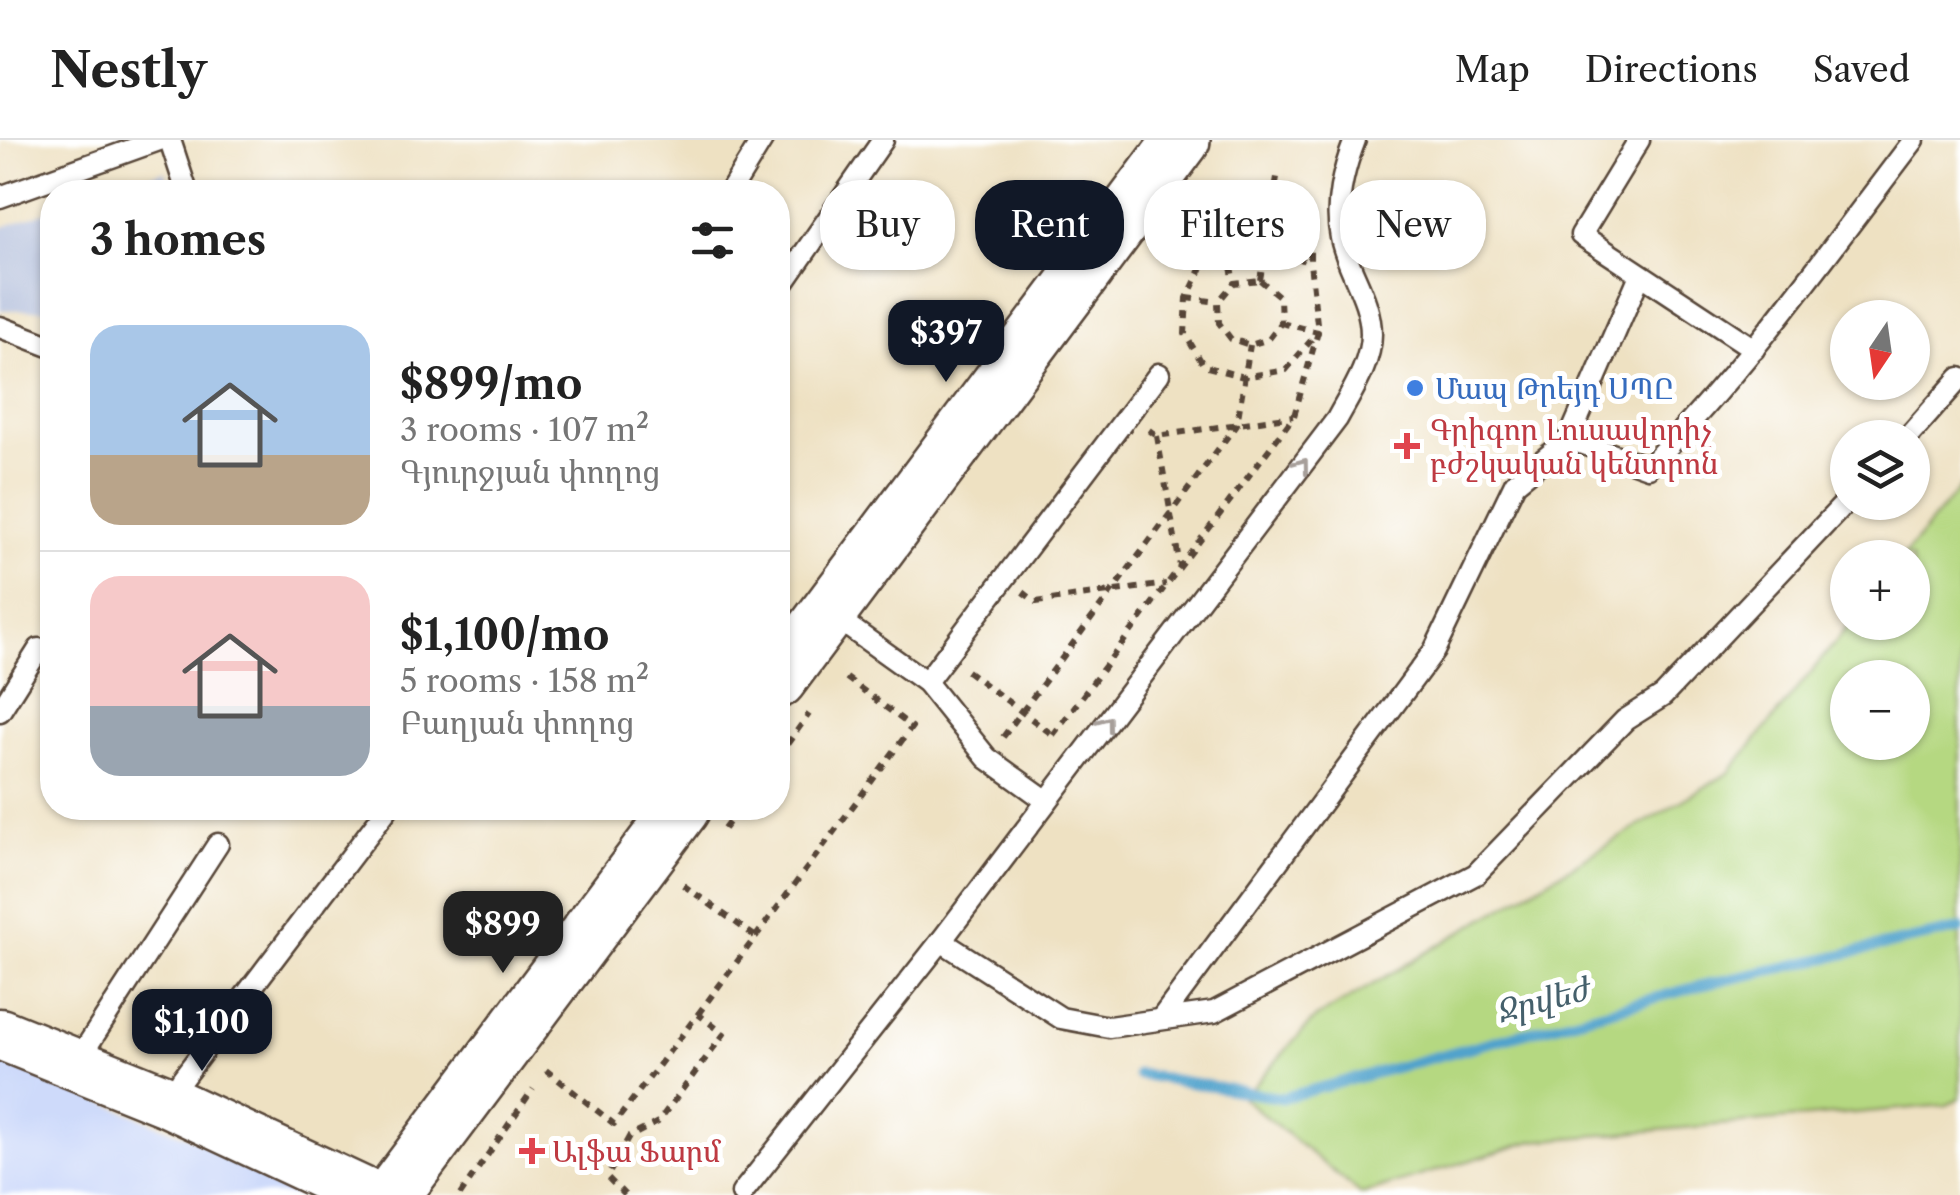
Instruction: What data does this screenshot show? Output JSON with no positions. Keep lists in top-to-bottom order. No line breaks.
{"water":["Ջրվեժ"],"places":{"other":["Մապ Թրեյդ ՍՊԸ"],"health":["Գրիգոր Լուսավորիչ բժշկական կենտրոն","Ալֆա Ֆարմ"]},"north":"bottom","page":{"header":"Nestly","nav":["Map","Directions","Saved"],"chip":["Buy","Rent","Filters","New"],"heading":"3 homes","map_buttons":["+","−"],"price":["$397","$899","$1,100"],"list":[{"name":"$899/mo","note":"3 rooms · 107 m² · Գյուրջյան փողոց"},{"name":"$1,100/mo","note":"5 rooms · 158 m² · Բաղյան փողոց"}]}}
